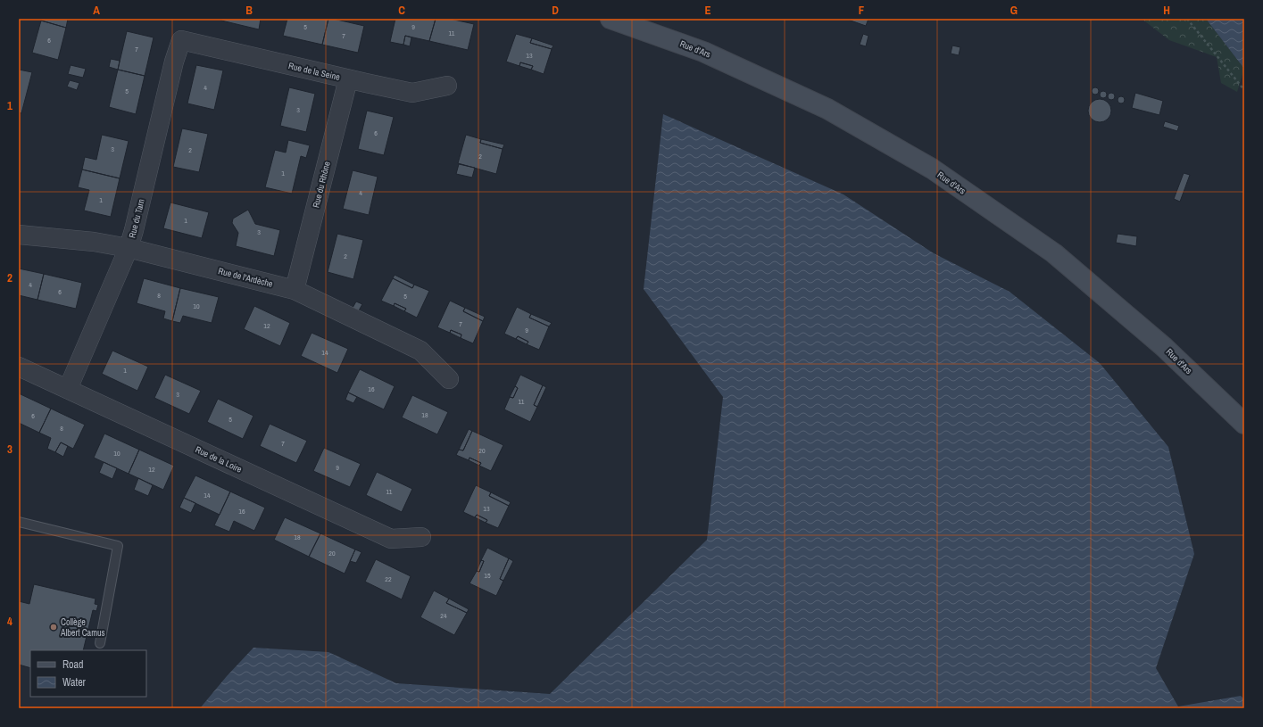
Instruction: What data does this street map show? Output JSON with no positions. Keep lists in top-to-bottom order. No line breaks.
{"streets":{"main road":["Rue d'Ars"],"street":["Rue de la Seine","Rue du Rhône","Rue du Tarn","Rue de l'Ardèche","Rue de la Loire"]},"crossings":[["Rue de la Seine","Rue du Rhône"],["Rue de la Seine","Rue du Tarn"],["Rue du Rhône","Rue de l'Ardèche"],["Rue du Tarn","Rue de l'Ardèche"],["Rue du Tarn","Rue de la Loire"]],"places":["Collège Albert Camus"],"house_numbers":["5","9","11","7","6","7","13","4","5","3","6","3","2","2","1","4","1","1","3","2","4","6","8","5","10","7","12","9","14","1","16","3","11","18","6","5","8","7","20","10","9","12","11","14","13","16","18","20","15","22","24"],"legend":["Road","Water"],"grid":{"columns":["A","B","C","D","E","F","G","H"],"rows":["1","2","3","4"]}}
